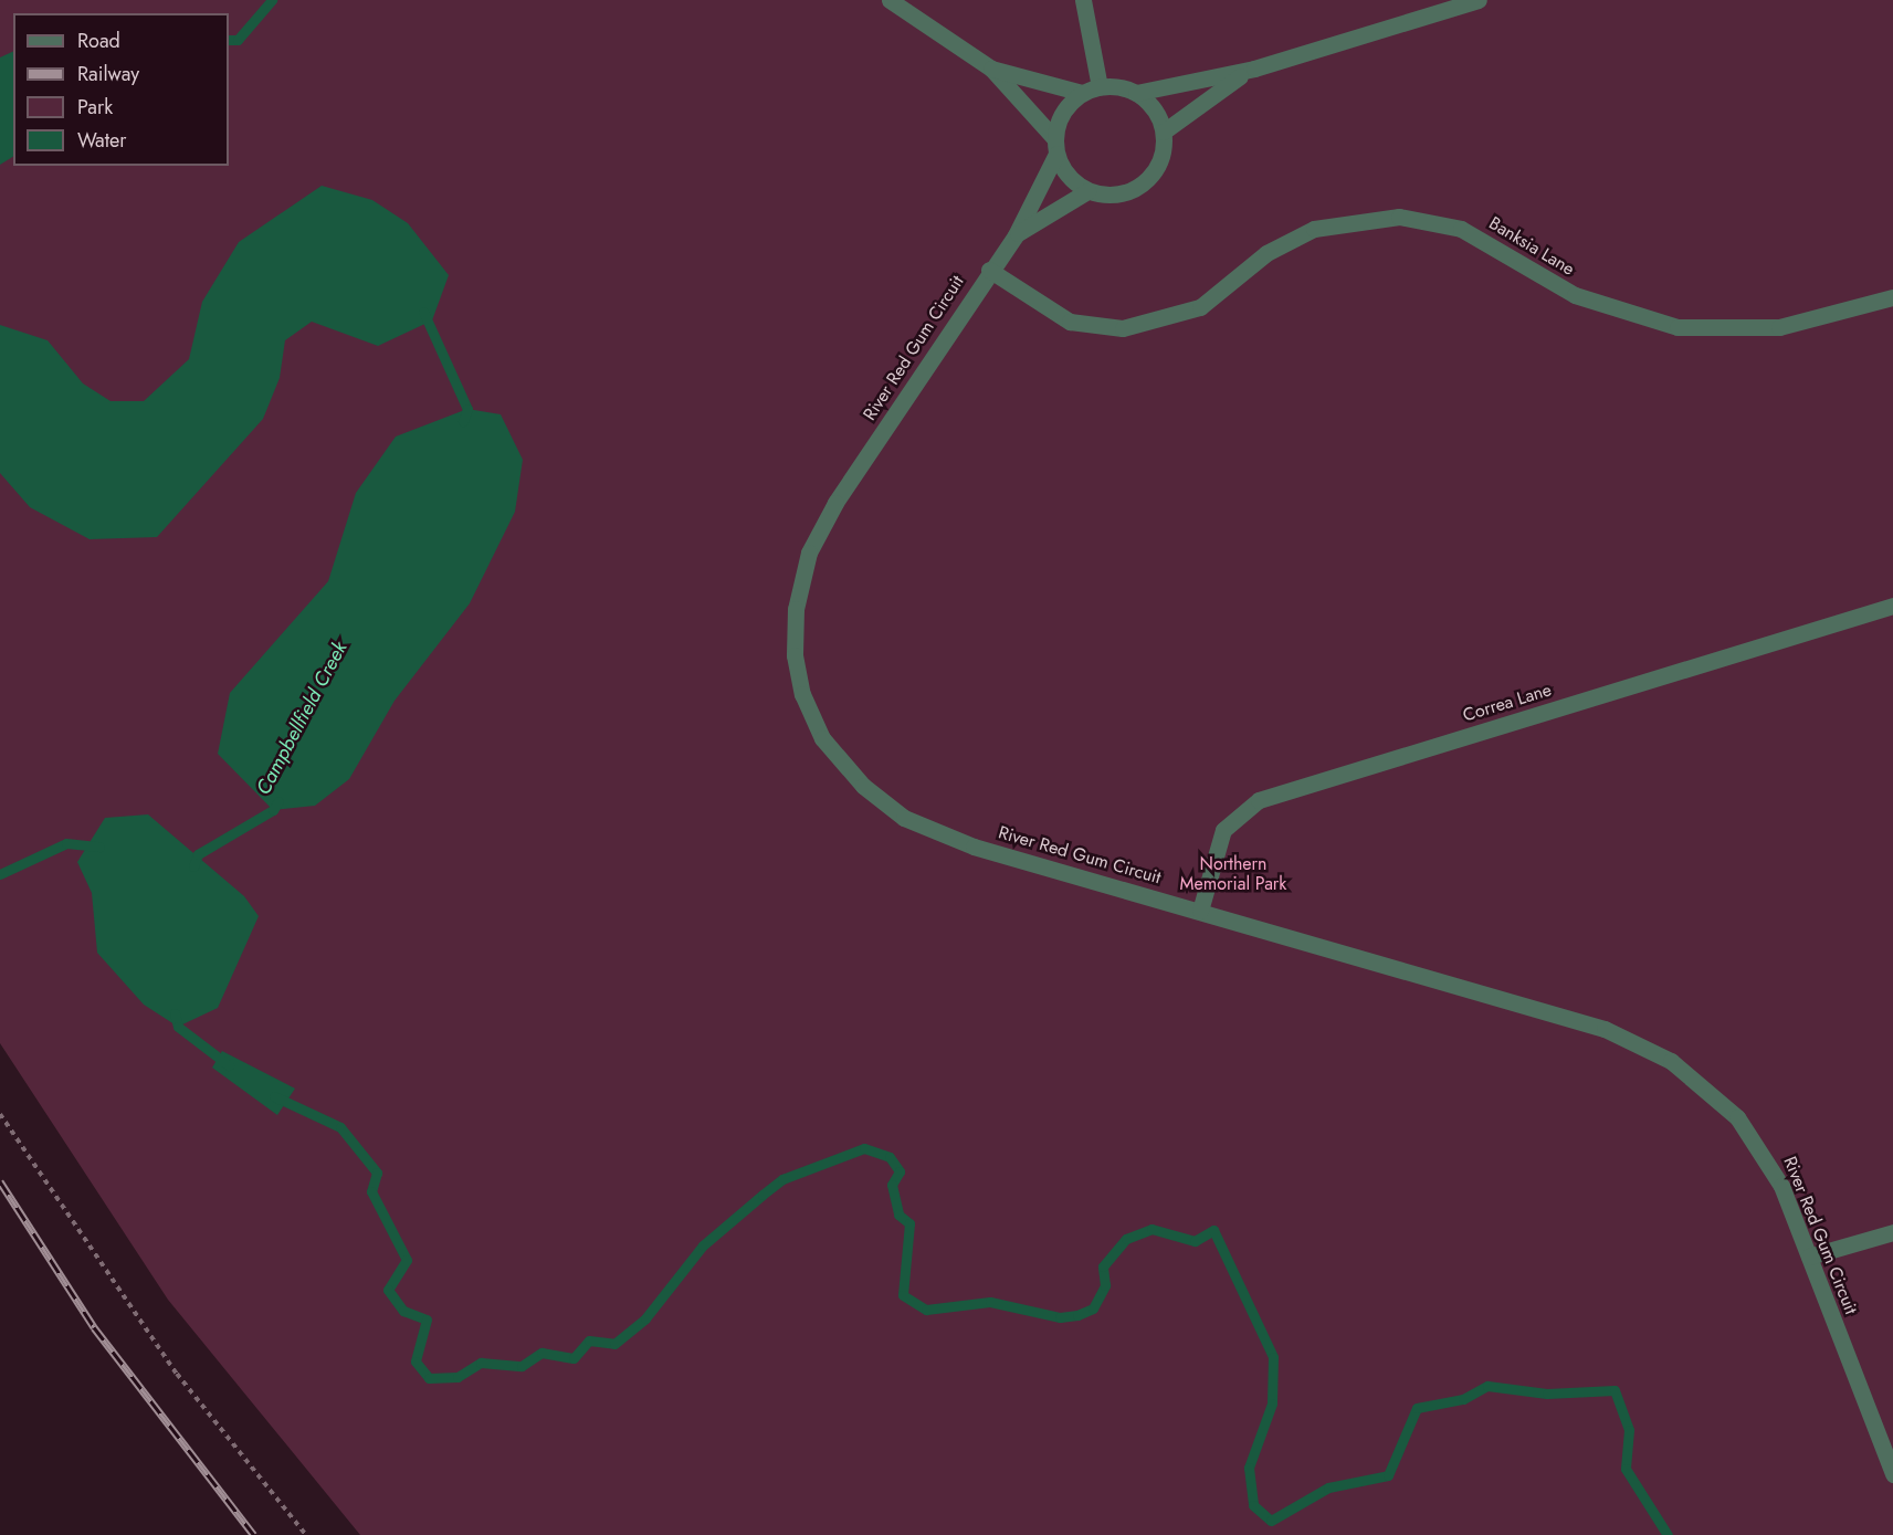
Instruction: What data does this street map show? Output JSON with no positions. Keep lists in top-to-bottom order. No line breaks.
{"streets":{"lane":["Banksia Lane","River Red Gum Circuit","Correa Lane"]},"crossings":[["Banksia Lane","River Red Gum Circuit"],["River Red Gum Circuit","Correa Lane"]],"water":["Campbellfield Creek"],"parks":["Northern Memorial Park"],"legend":["Road","Railway","Park","Water"]}
